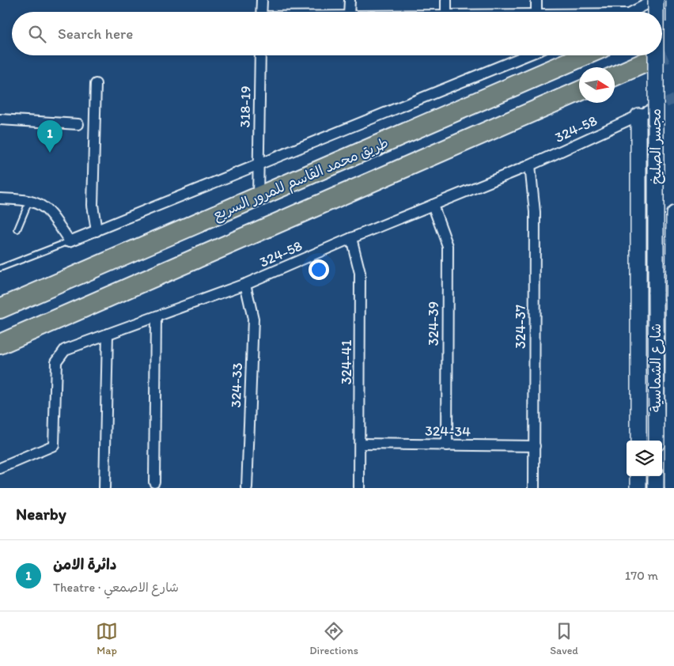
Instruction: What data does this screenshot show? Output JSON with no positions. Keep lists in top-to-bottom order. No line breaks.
{"streets":{"highway":["طريق محمد القاسم للمرور السريع"],"street":["318-19","324-58","مجسر الصليخ","324-39","324-37","324-41","شارع الشماسية","324-33","324-34"]},"crossings":[["318-19","طريق محمد القاسم للمرور السريع"],["324-58","324-39"],["324-58","324-37"],["324-58","324-41"],["324-58","324-33"],["مجسر الصليخ","شارع الشماسية"],["324-39","324-34"],["324-37","324-34"],["324-41","324-34"]],"north":"right","page":{"search":"Search here","pins":"1","heading":"Nearby","list":[{"mark":"1","name":"دائرة الامن","note":"Theatre · شارع الاصمعي","value":"170 m"}],"nav":["Map","Directions","Saved"]}}
